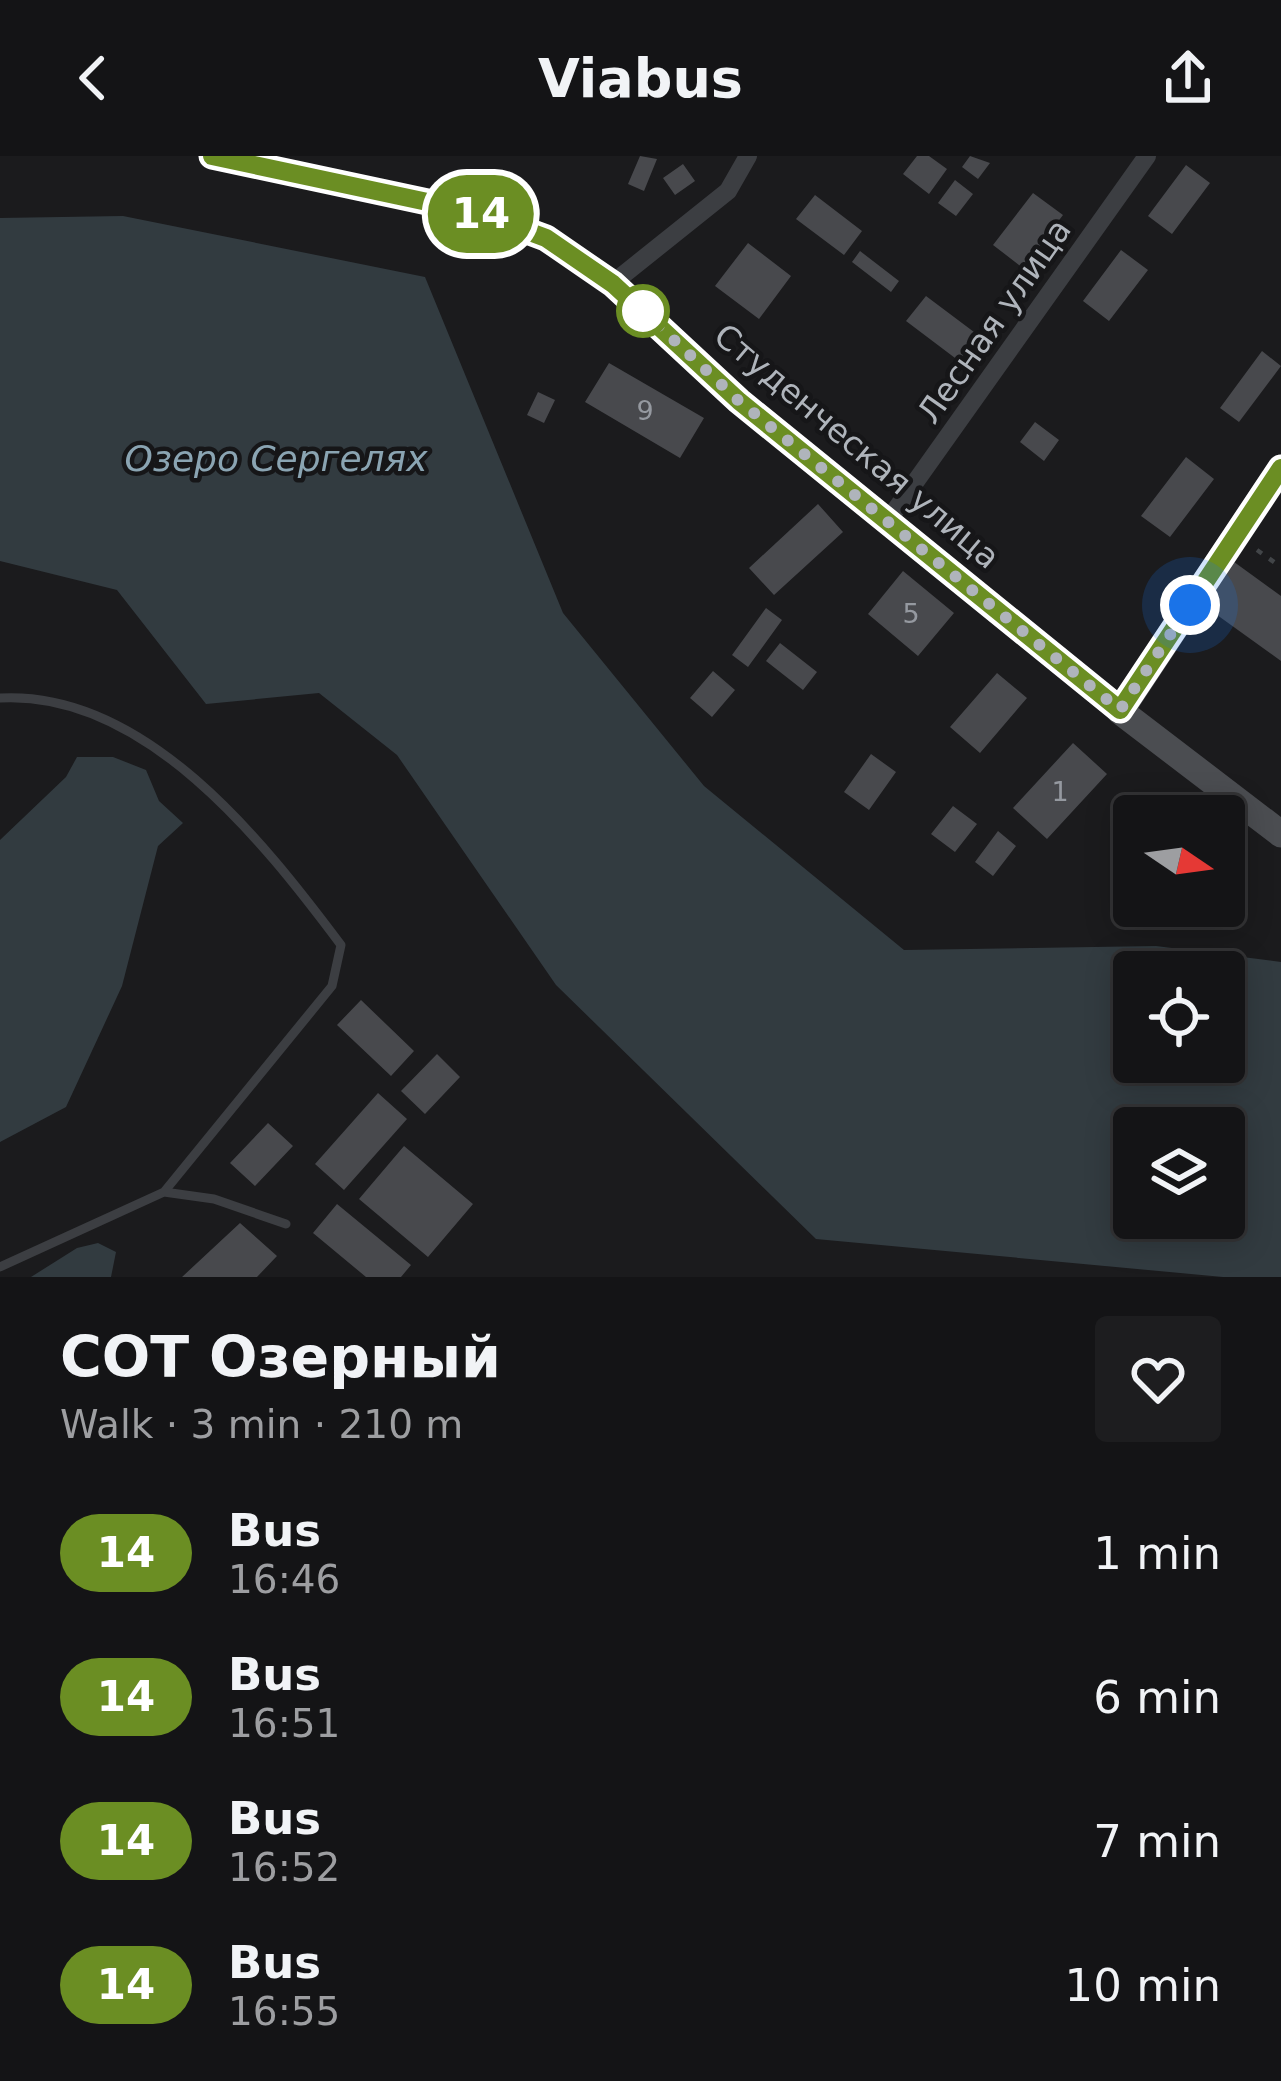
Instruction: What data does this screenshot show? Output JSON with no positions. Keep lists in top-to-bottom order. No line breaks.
{"streets":{"street":["Лесная улица","Студенческая улица"]},"crossings":[["Лесная улица","Студенческая улица"]],"water":["Озеро Сергелях"],"lines":["bus line 14"],"house_numbers":["9","5","1"],"north":"right","page":{"header":"Viabus","on_map":"14","heading":["СОТ Озерный","Walk · 3 min · 210 m"],"list":[{"mark":"14","name":"Bus","note":"16:46","value":"1 min"},{"mark":"14","name":"Bus","note":"16:51","value":"6 min"},{"mark":"14","name":"Bus","note":"16:52","value":"7 min"},{"mark":"14","name":"Bus","note":"16:55","value":"10 min"}]}}
